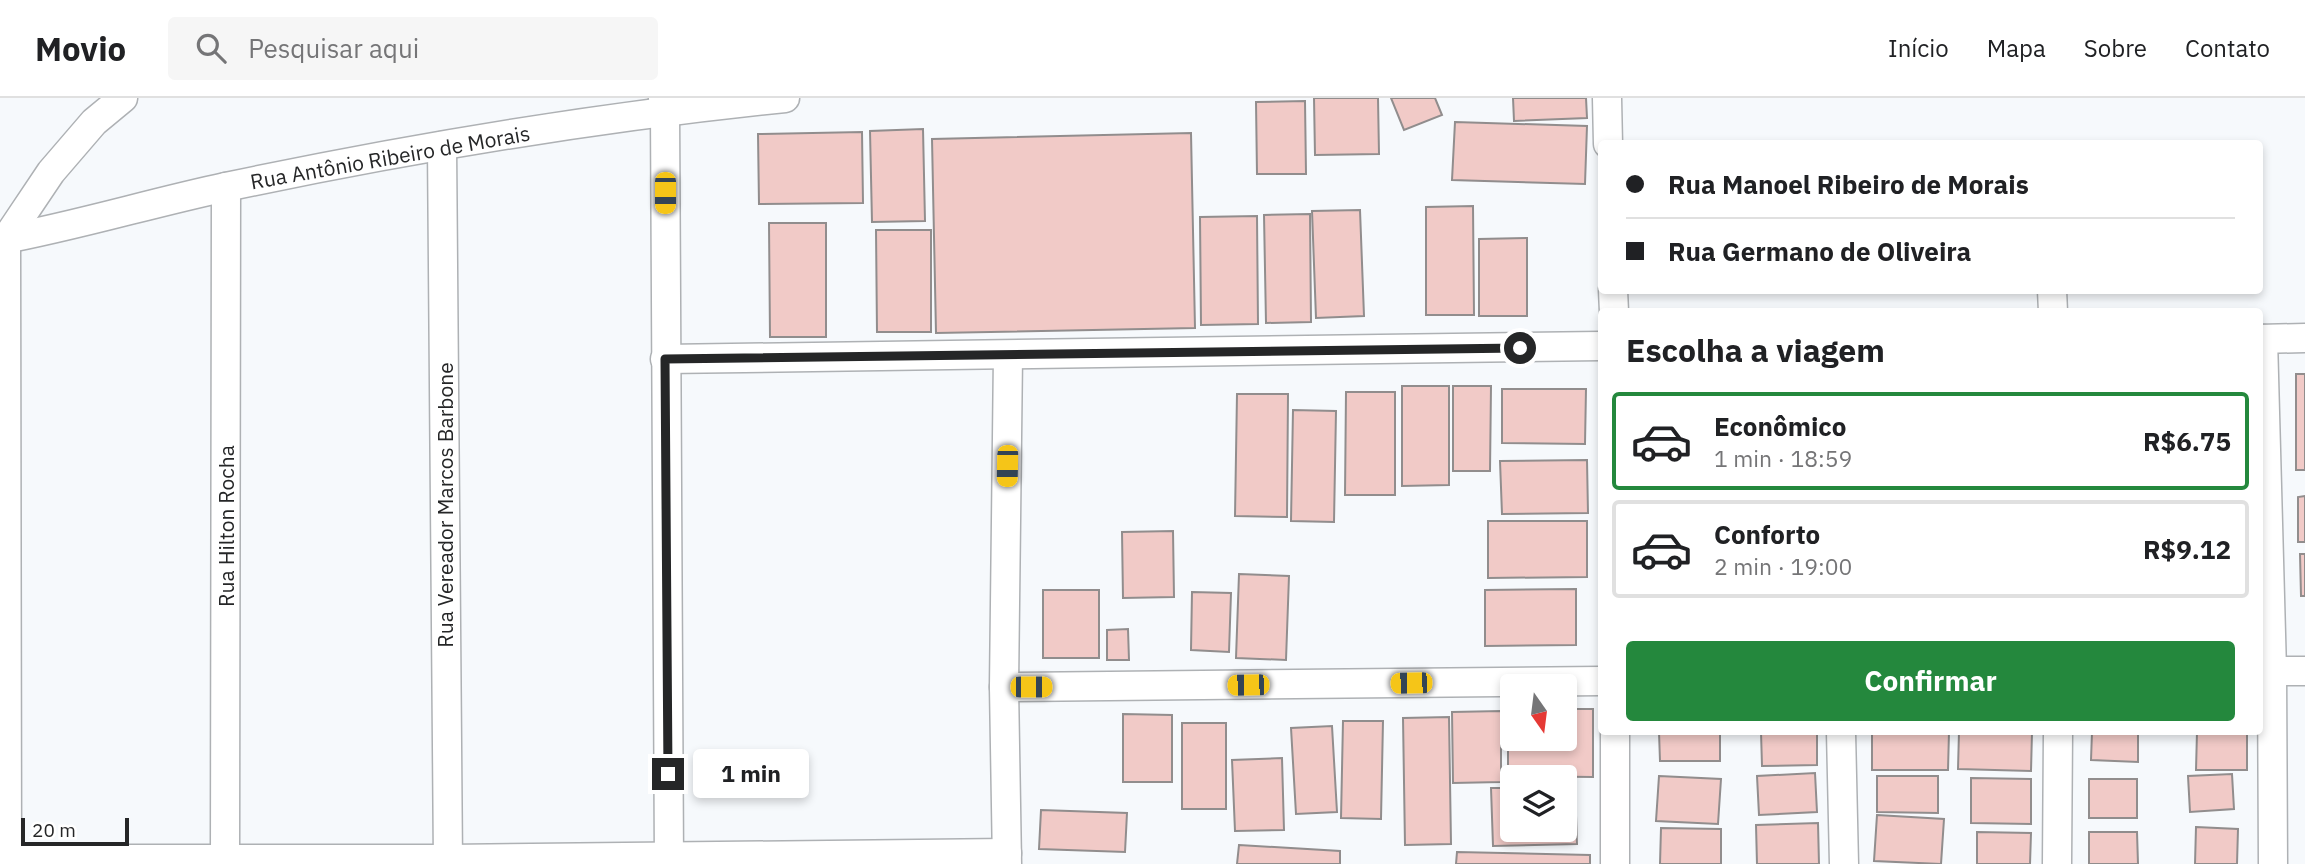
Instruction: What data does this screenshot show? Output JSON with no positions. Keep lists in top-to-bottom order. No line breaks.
{"streets":{"street":["Rua Antônio Ribeiro de Morais","Rua Vereador Marcos Barbone","Rua Hilton Rocha"]},"crossings":[["Rua Antônio Ribeiro de Morais","Rua Vereador Marcos Barbone"],["Rua Antônio Ribeiro de Morais","Rua Hilton Rocha"]],"scale_bar":"20 m","north":"bottom","page":{"header":"Movio","search":"Pesquisar aqui","nav":["Início","Mapa","Sobre","Contato"],"banner":["Rua Manoel Ribeiro de Morais","Rua Germano de Oliveira"],"heading":"Escolha a viagem","list":[{"name":"Econômico","note":"1 min · 18:59","value":"R$6.75"},{"name":"Conforto","note":"2 min · 19:00","value":"R$9.12"}],"buttons":"Confirmar","bubble":"1 min","scale":"20 m"}}
